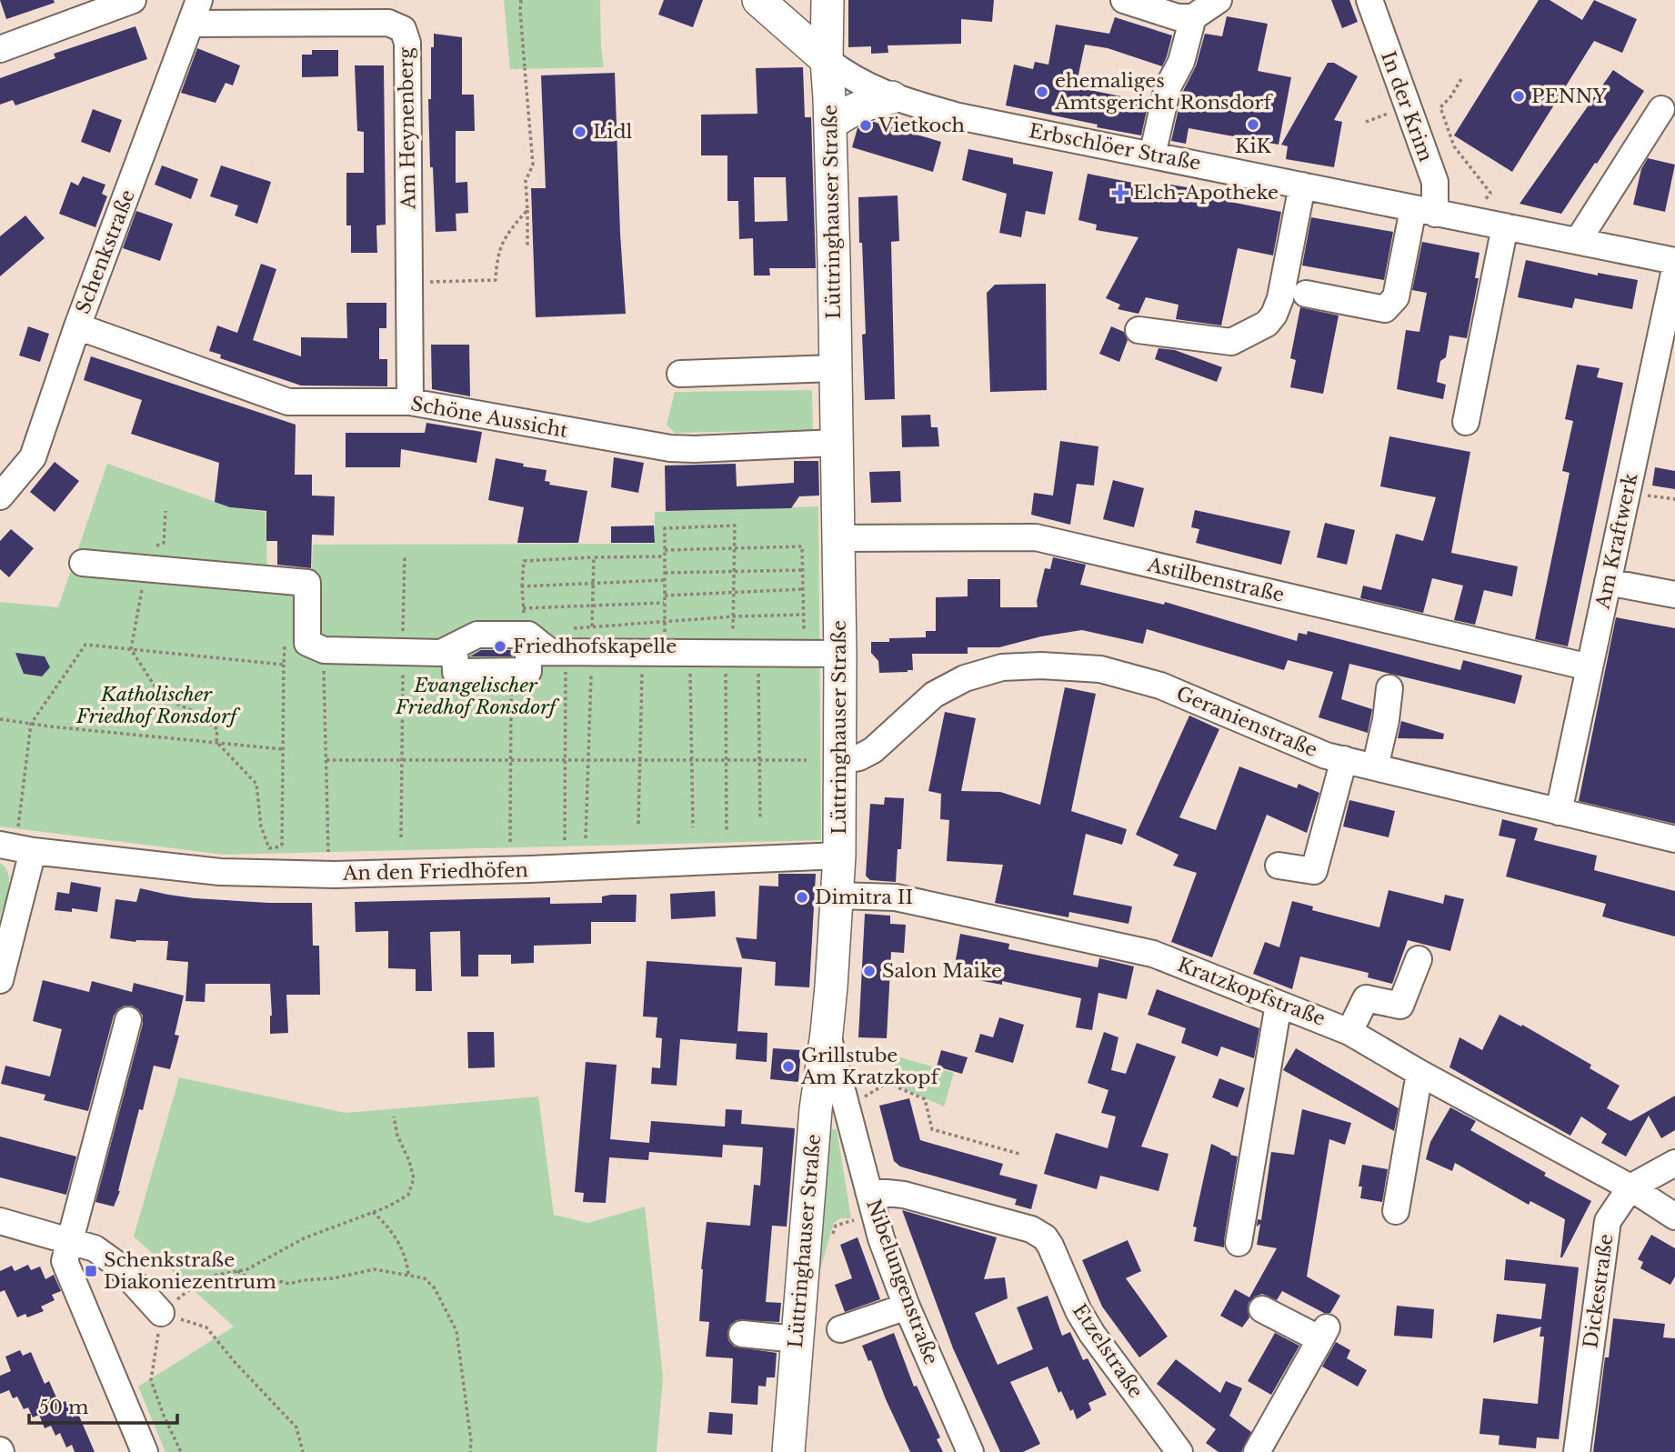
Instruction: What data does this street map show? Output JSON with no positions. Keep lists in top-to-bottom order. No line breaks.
{"streets":{"main road":["Lüttringhauser Straße"],"street":["In der Krim","Am Heynenberg","Erbschlöer Straße","Schenkstraße","Schöne Aussicht","Am Kraftwerk","Astilbenstraße","Geranienstraße","An den Friedhöfen","Kratzkopfstraße","Nibelungenstraße","Dickestraße","Etzelstraße"]},"crossings":[["In der Krim","Erbschlöer Straße"],["Am Heynenberg","Schenkstraße"],["Am Heynenberg","Schöne Aussicht"],["Erbschlöer Straße","Lüttringhauser Straße"],["Lüttringhauser Straße","Schöne Aussicht"],["Lüttringhauser Straße","Astilbenstraße"],["Lüttringhauser Straße","Geranienstraße"],["Lüttringhauser Straße","An den Friedhöfen"],["Lüttringhauser Straße","Kratzkopfstraße"],["Lüttringhauser Straße","Nibelungenstraße"],["Schenkstraße","Schöne Aussicht"],["Am Kraftwerk","Astilbenstraße"],["Am Kraftwerk","Geranienstraße"],["Kratzkopfstraße","Dickestraße"],["Nibelungenstraße","Etzelstraße"]],"parks":["Evangelischer Friedhof Ronsdorf","Katholischer Friedhof Ronsdorf"],"places":{"other":["ehemaliges Amtsgericht Ronsdorf","PENNY","KiK","Vietkoch","Lidl","Friedhofskapelle","Dimitra II","Salon Maike","Grillstube Am Kratzkopf"],"health":["Elch-Apotheke"],"transit":["Schenkstraße Diakoniezentrum"]},"scale_bar":"50 m"}
